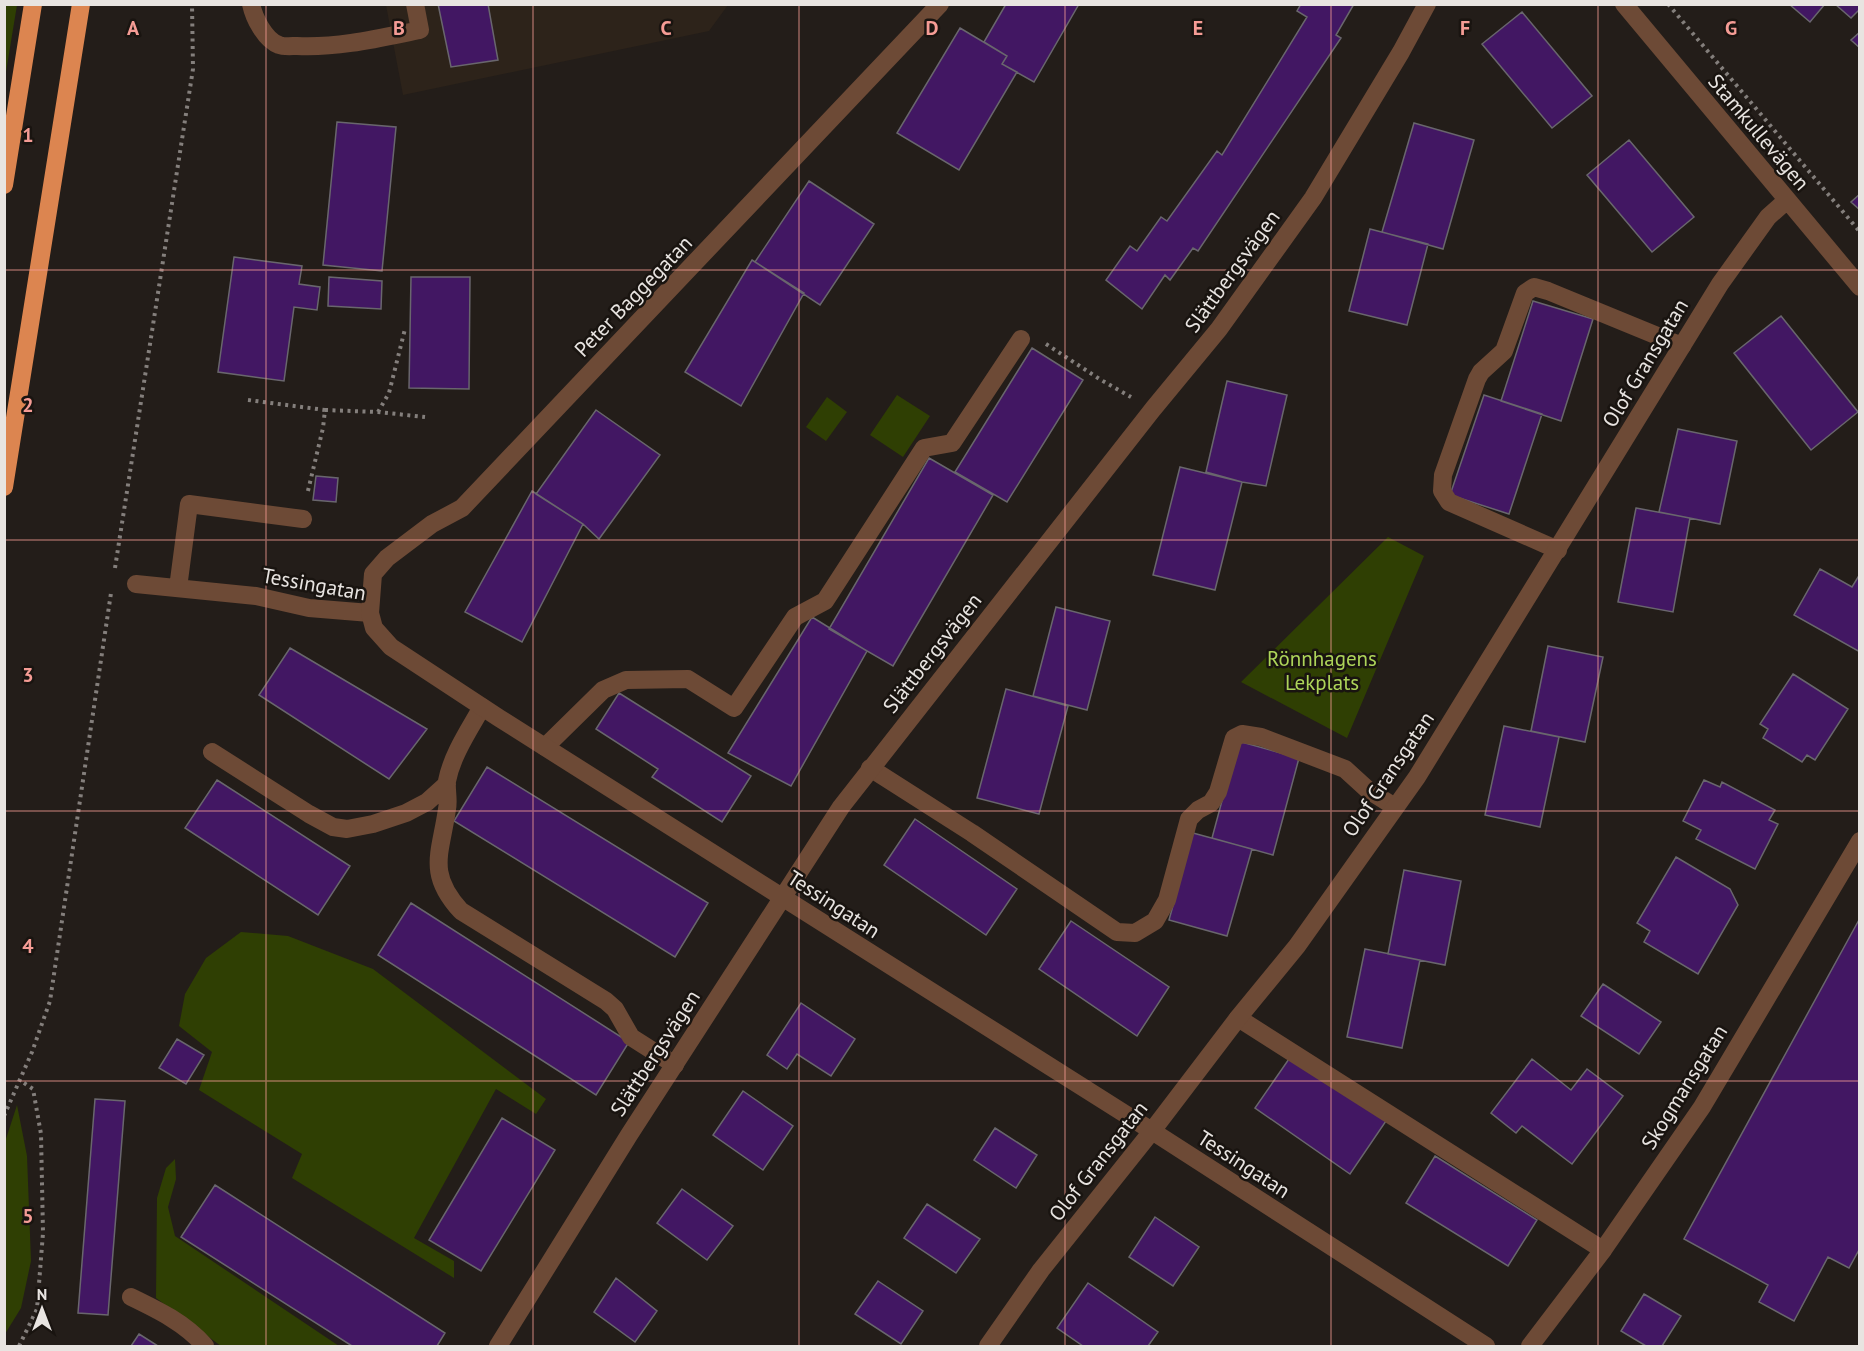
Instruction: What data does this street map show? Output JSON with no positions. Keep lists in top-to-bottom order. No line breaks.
{"streets":{"street":["Stamkullevägen","Slättbergsvägen","Peter Baggegatan","Olof Gransgatan","Tessingatan","Skogmansgatan"]},"crossings":[["Stamkullevägen","Olof Gransgatan"],["Slättbergsvägen","Tessingatan"],["Peter Baggegatan","Tessingatan"],["Olof Gransgatan","Tessingatan"]],"parks":["Rönnhagens Lekplats"],"north":"top","grid":{"columns":["A","B","C","D","E","F","G"],"rows":["1","2","3","4","5"]}}
